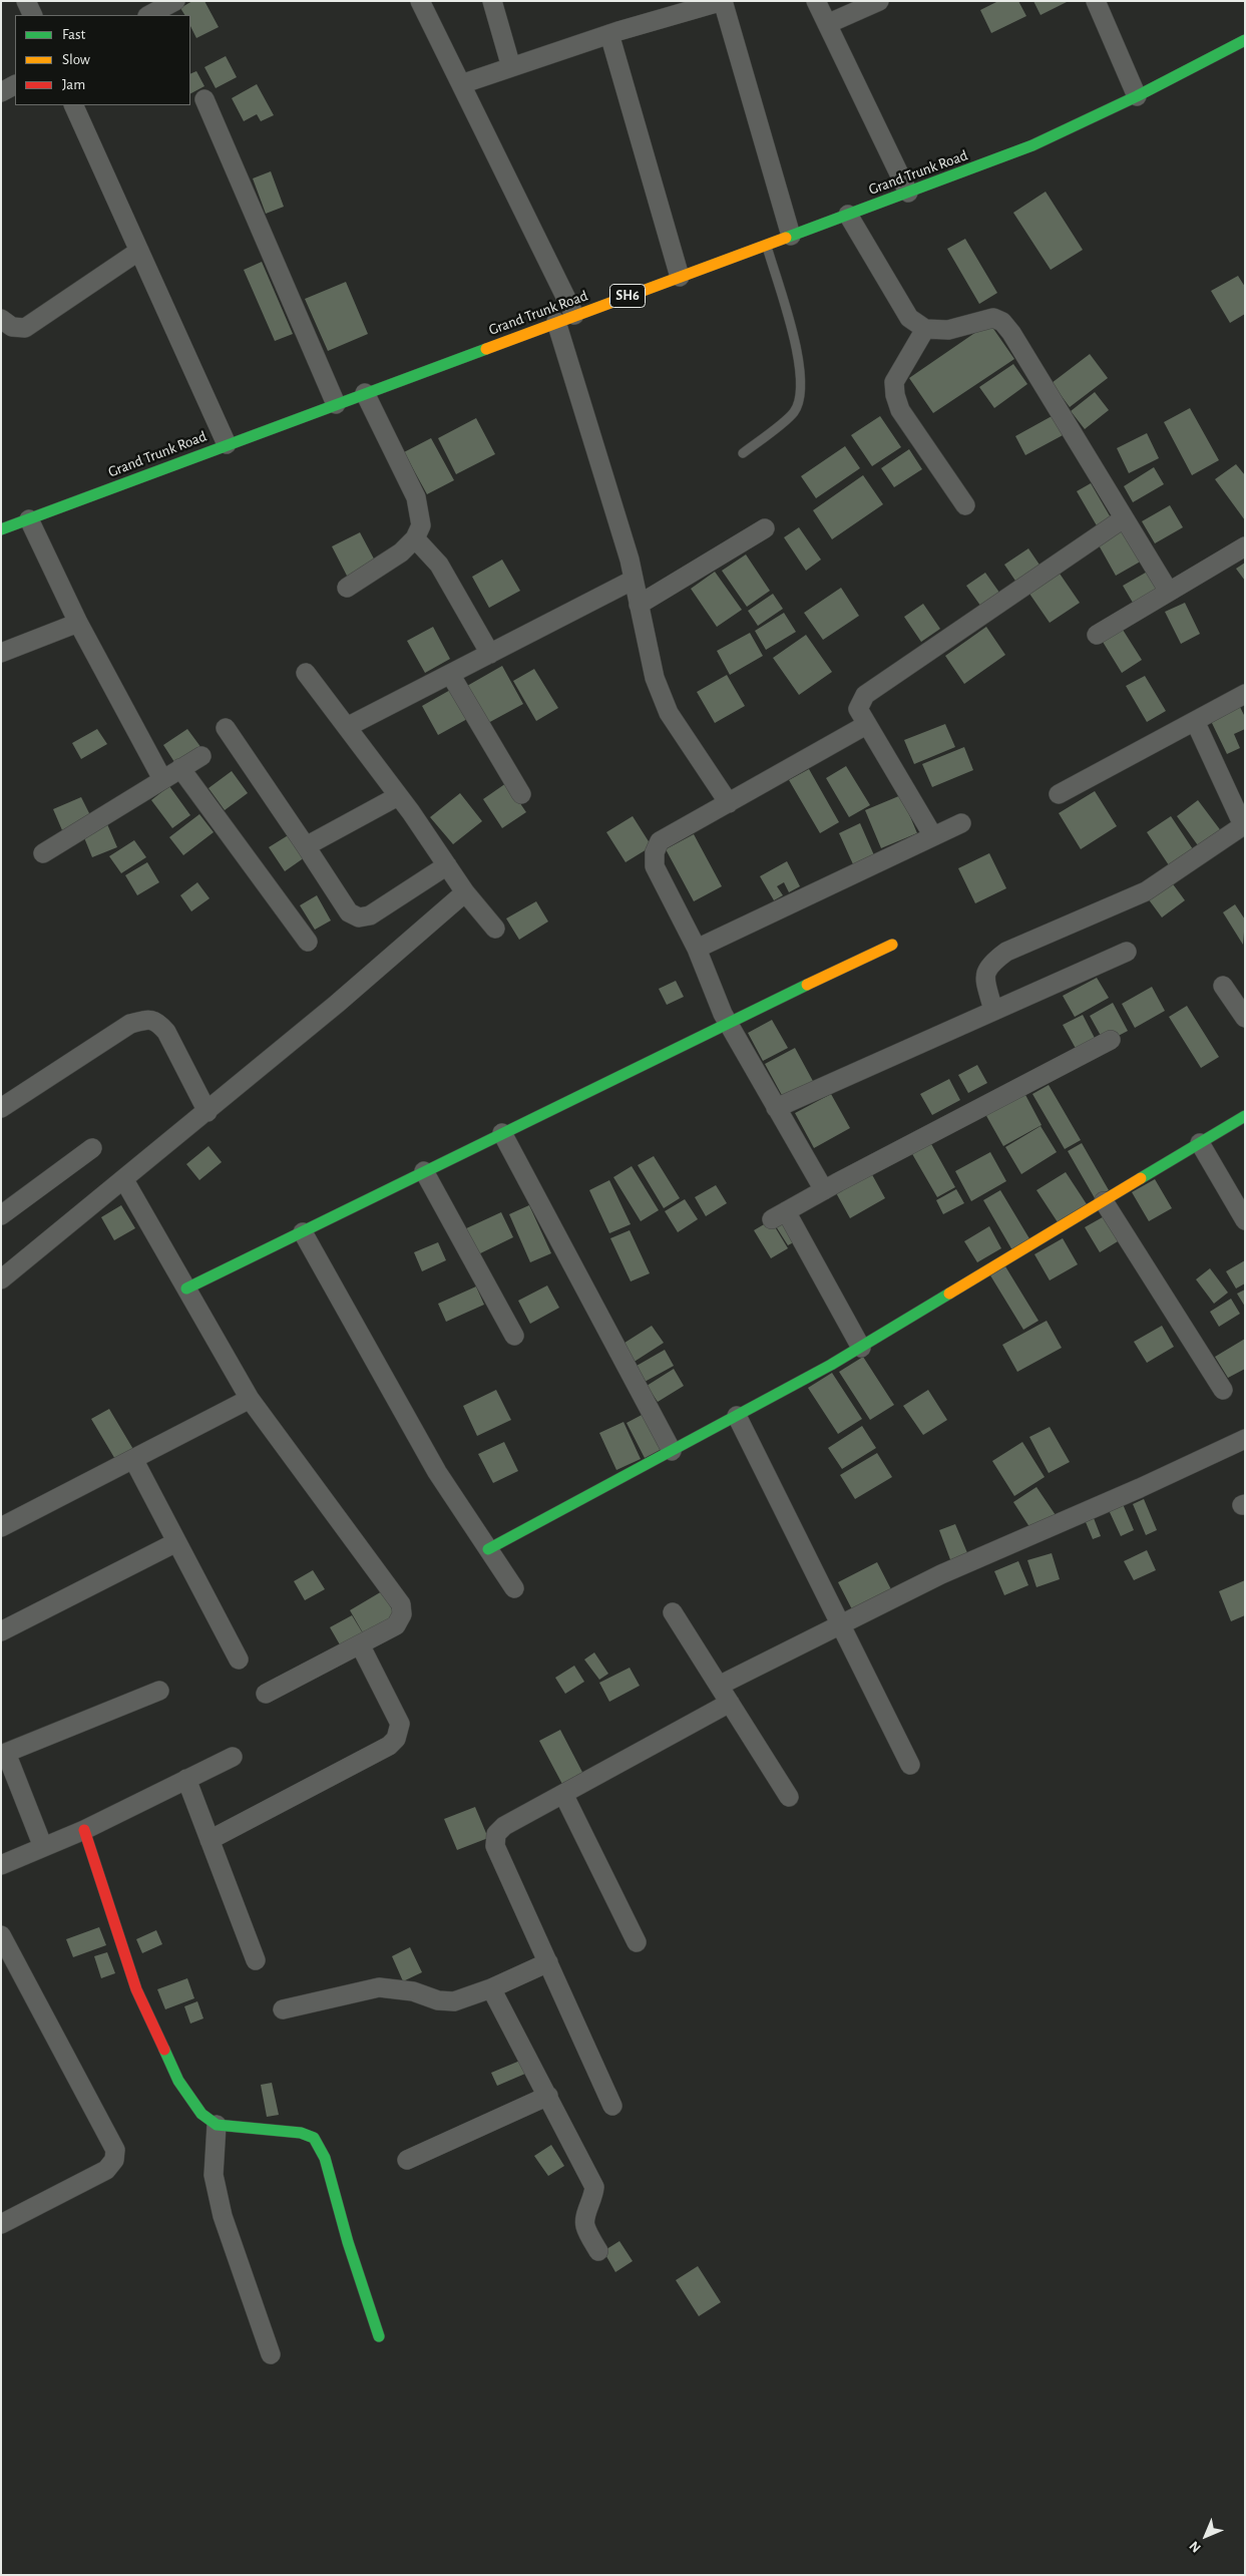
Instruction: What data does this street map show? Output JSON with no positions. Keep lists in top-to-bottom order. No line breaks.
{"streets":{"street":["Grand Trunk Road","SH6"]},"legend":["Fast","Slow","Jam"],"north":"bottom left"}
